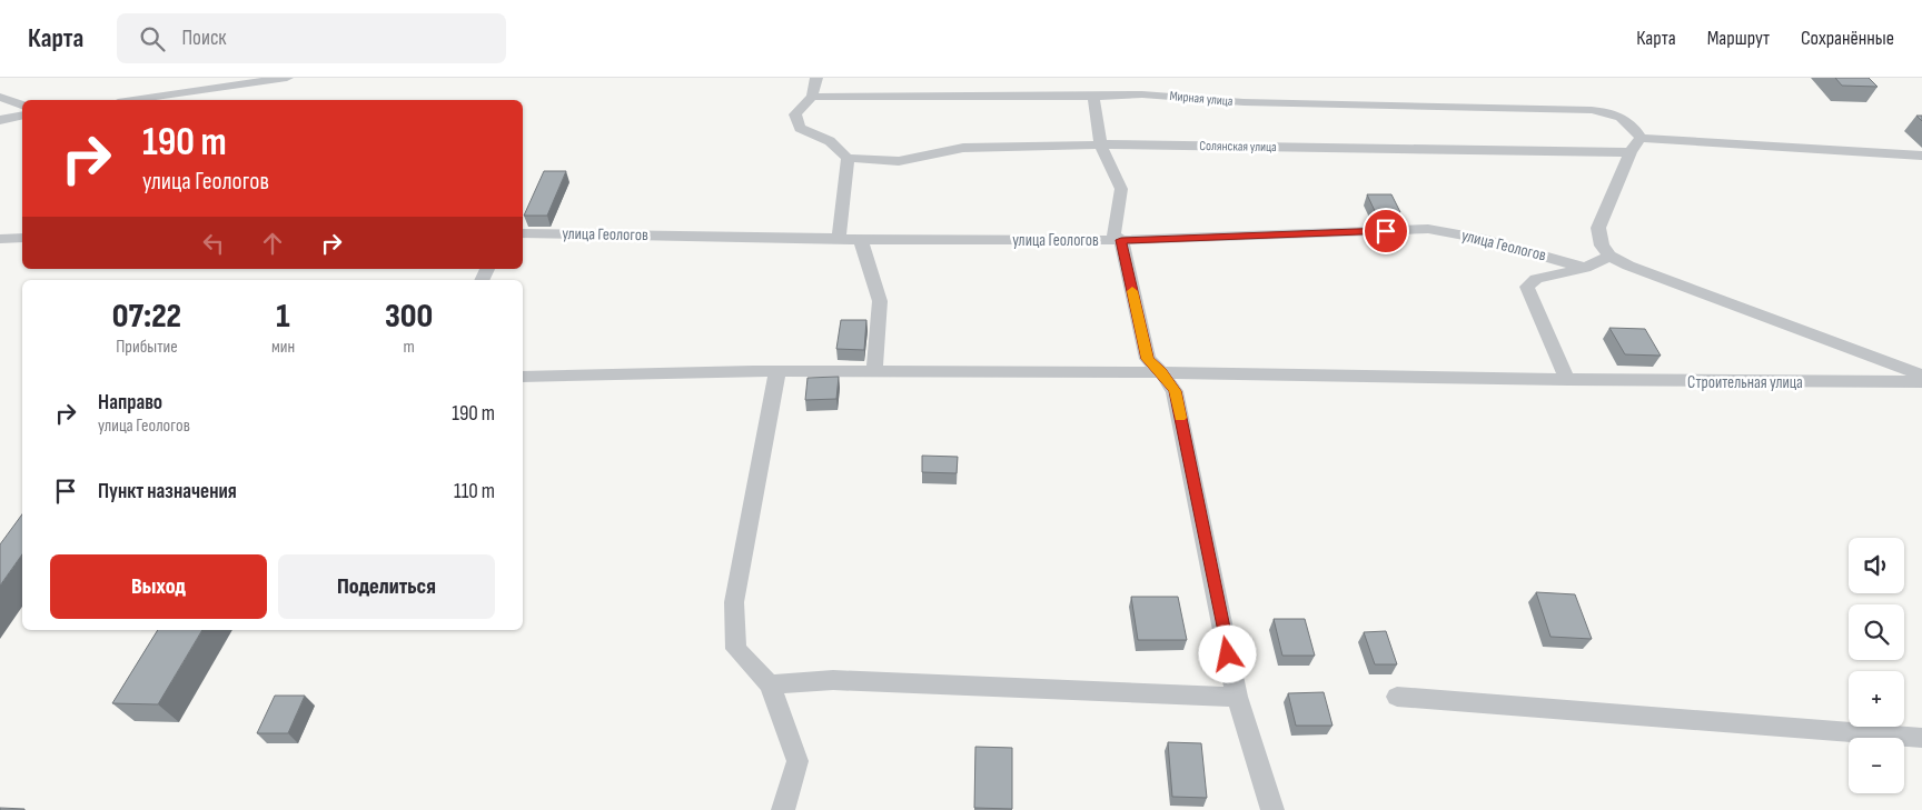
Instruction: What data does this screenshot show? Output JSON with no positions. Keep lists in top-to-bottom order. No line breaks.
{"streets":{"street":["Мирная улица","Солянская улица","улица Геологов","Строительная улица"]},"page":{"header":"Карта","search":"Поиск","nav":["Карта","Маршрут","Сохранённые"],"turn":["190 m","улица Геологов"],"eta":["07:22","Прибытие","1","мин","300","m"],"list":[{"name":"Направо","note":"улица Геологов","value":"190 m"},{"name":"Пункт назначения","value":"110 m"}],"map_buttons":["+","−"],"buttons":["Выход","Поделиться"]}}
